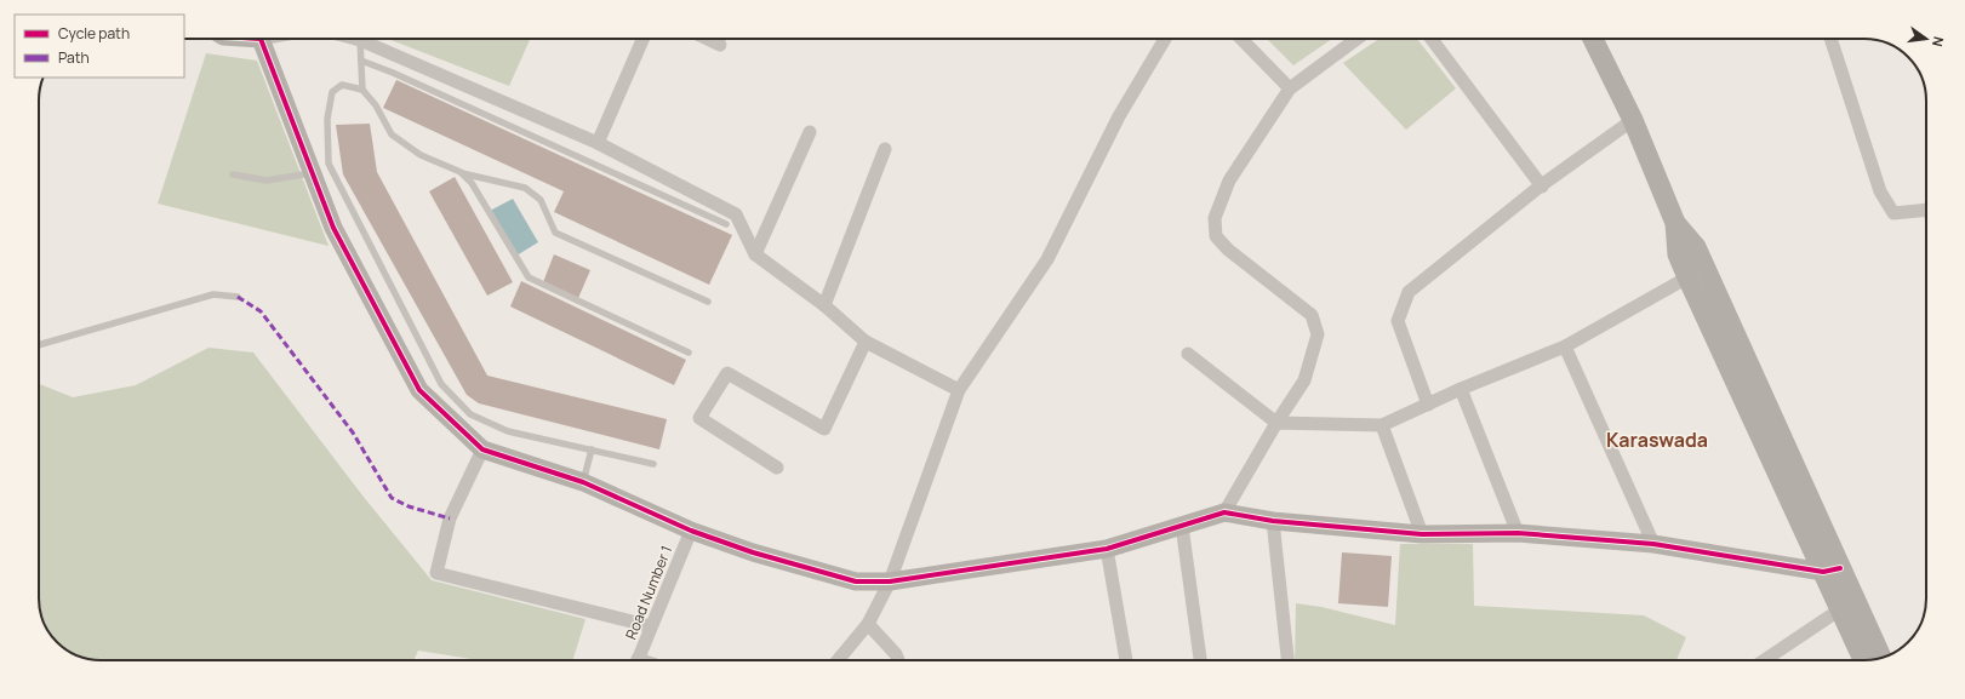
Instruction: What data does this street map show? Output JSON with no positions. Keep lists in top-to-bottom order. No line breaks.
{"streets":{"street":["Road Number 1"]},"districts":["Karaswada"],"legend":["Cycle path","Path"],"north":"right"}
